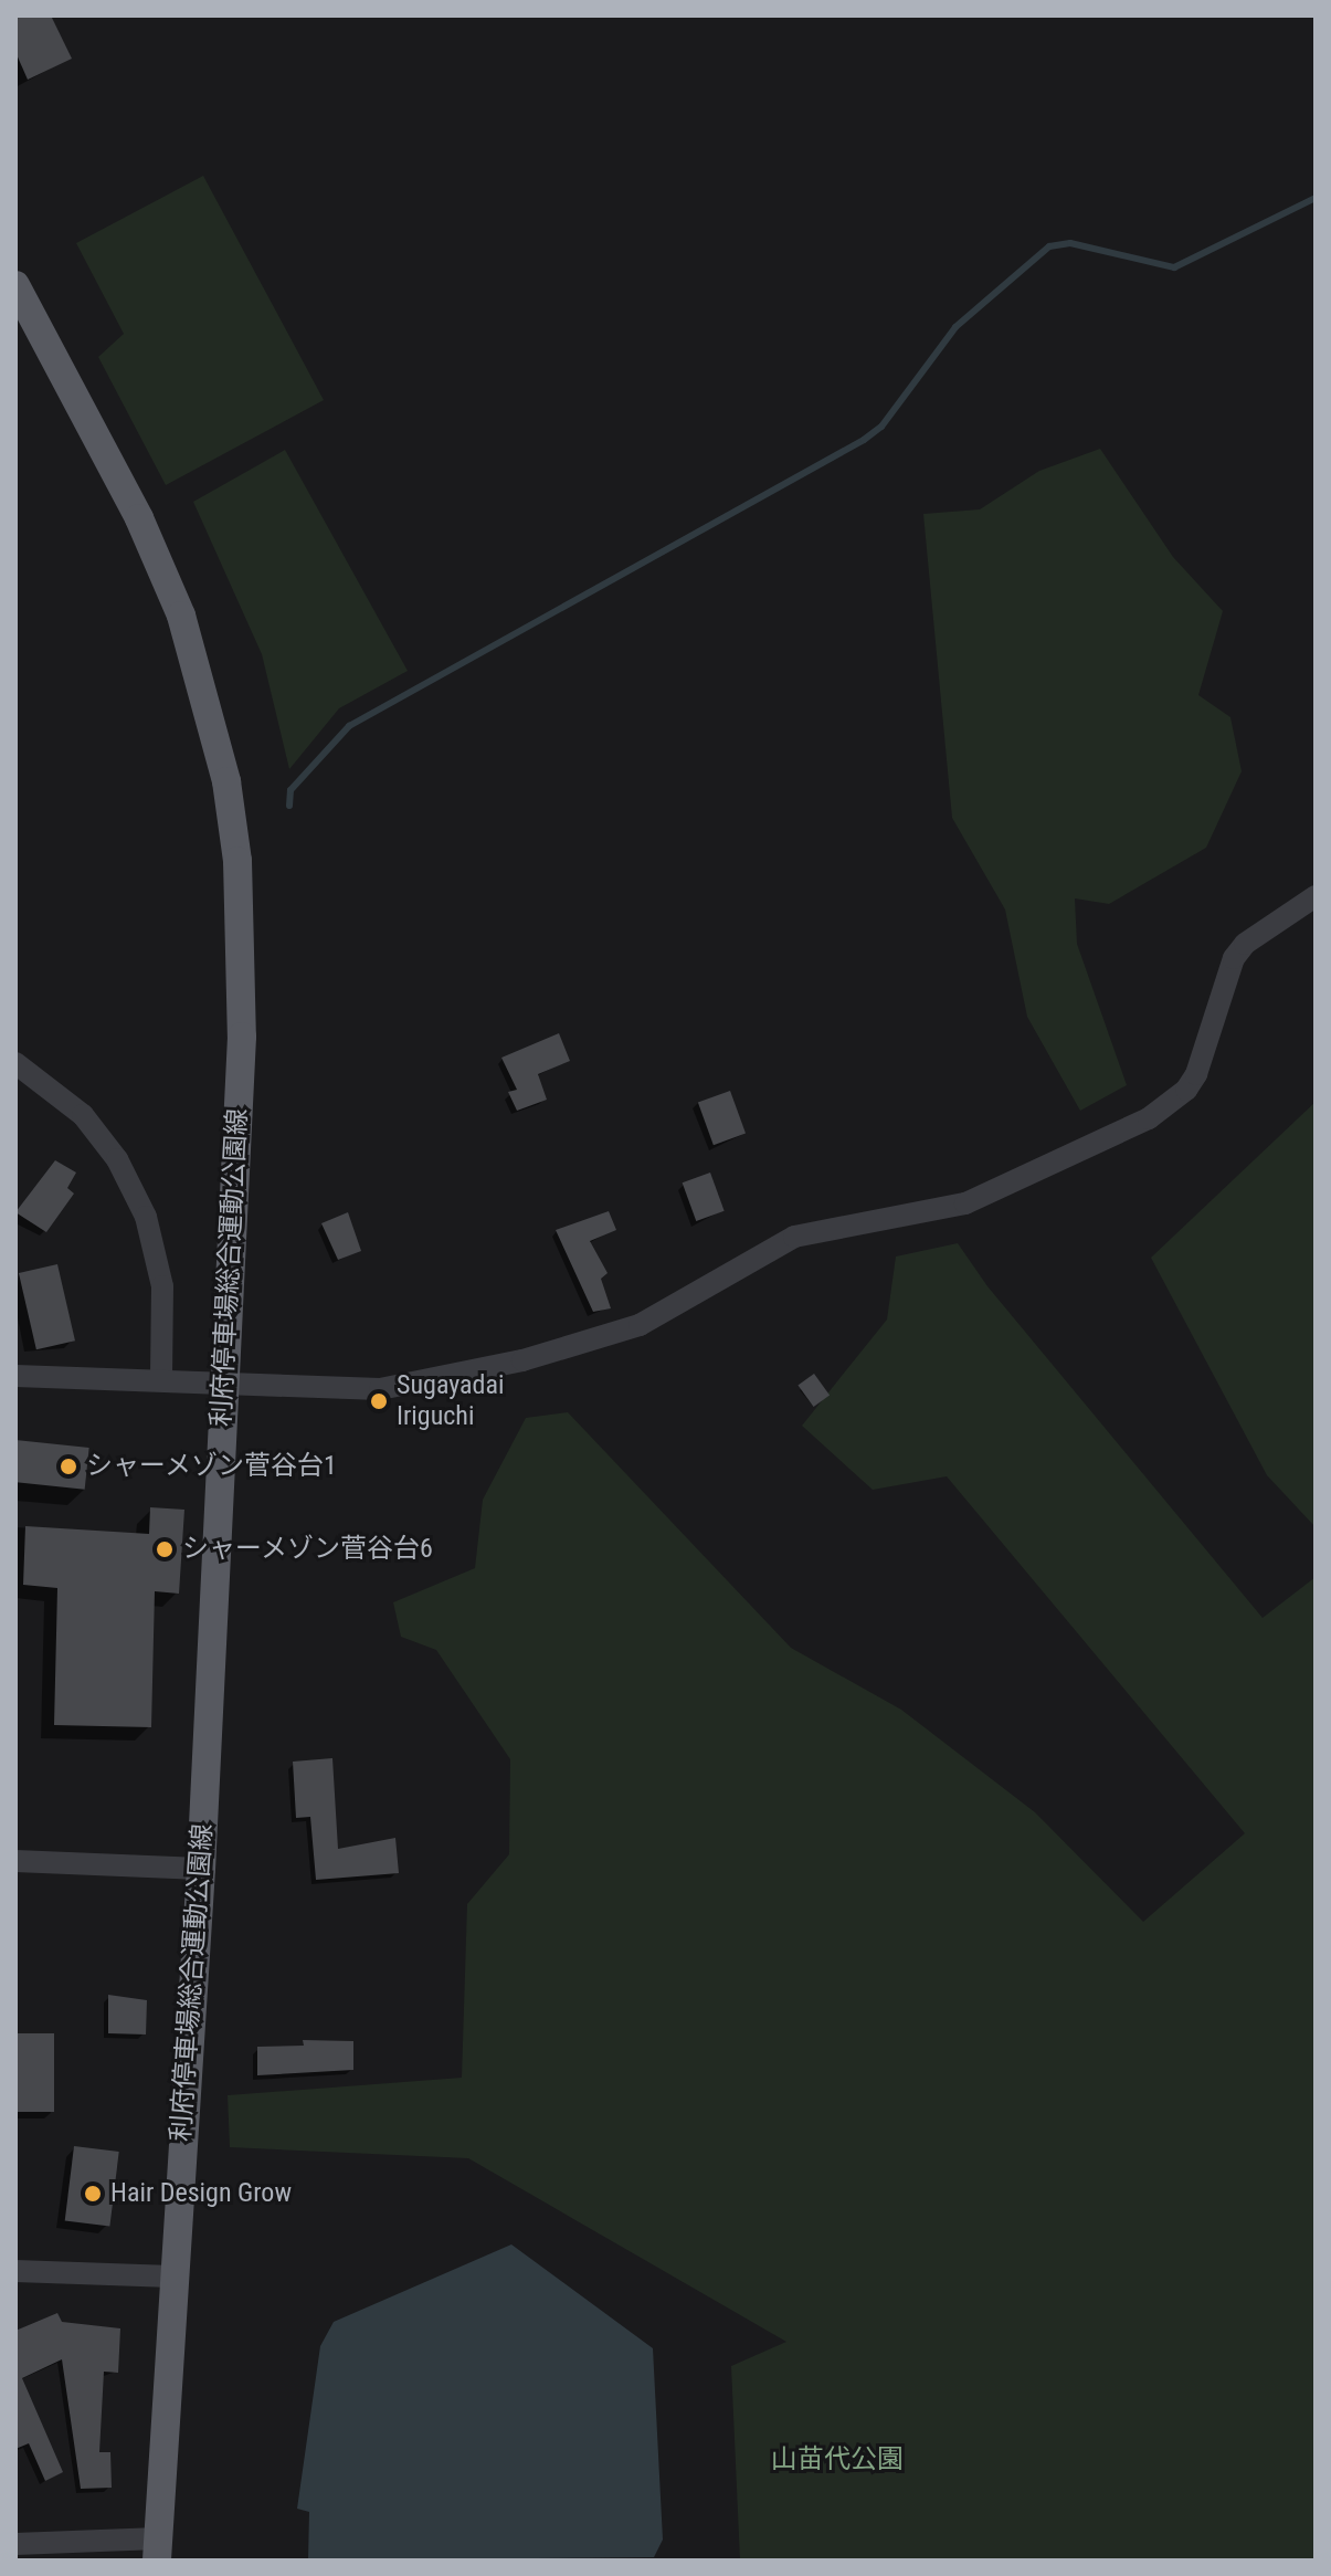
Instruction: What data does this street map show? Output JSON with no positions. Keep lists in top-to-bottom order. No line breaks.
{"streets":{"main road":["利府停車場総合運動公園線"]},"parks":["山苗代公園"],"places":["Sugayadai Iriguchi","シャーメゾン菅谷台1","シャーメゾン菅谷台6","Hair Design Grow"]}
